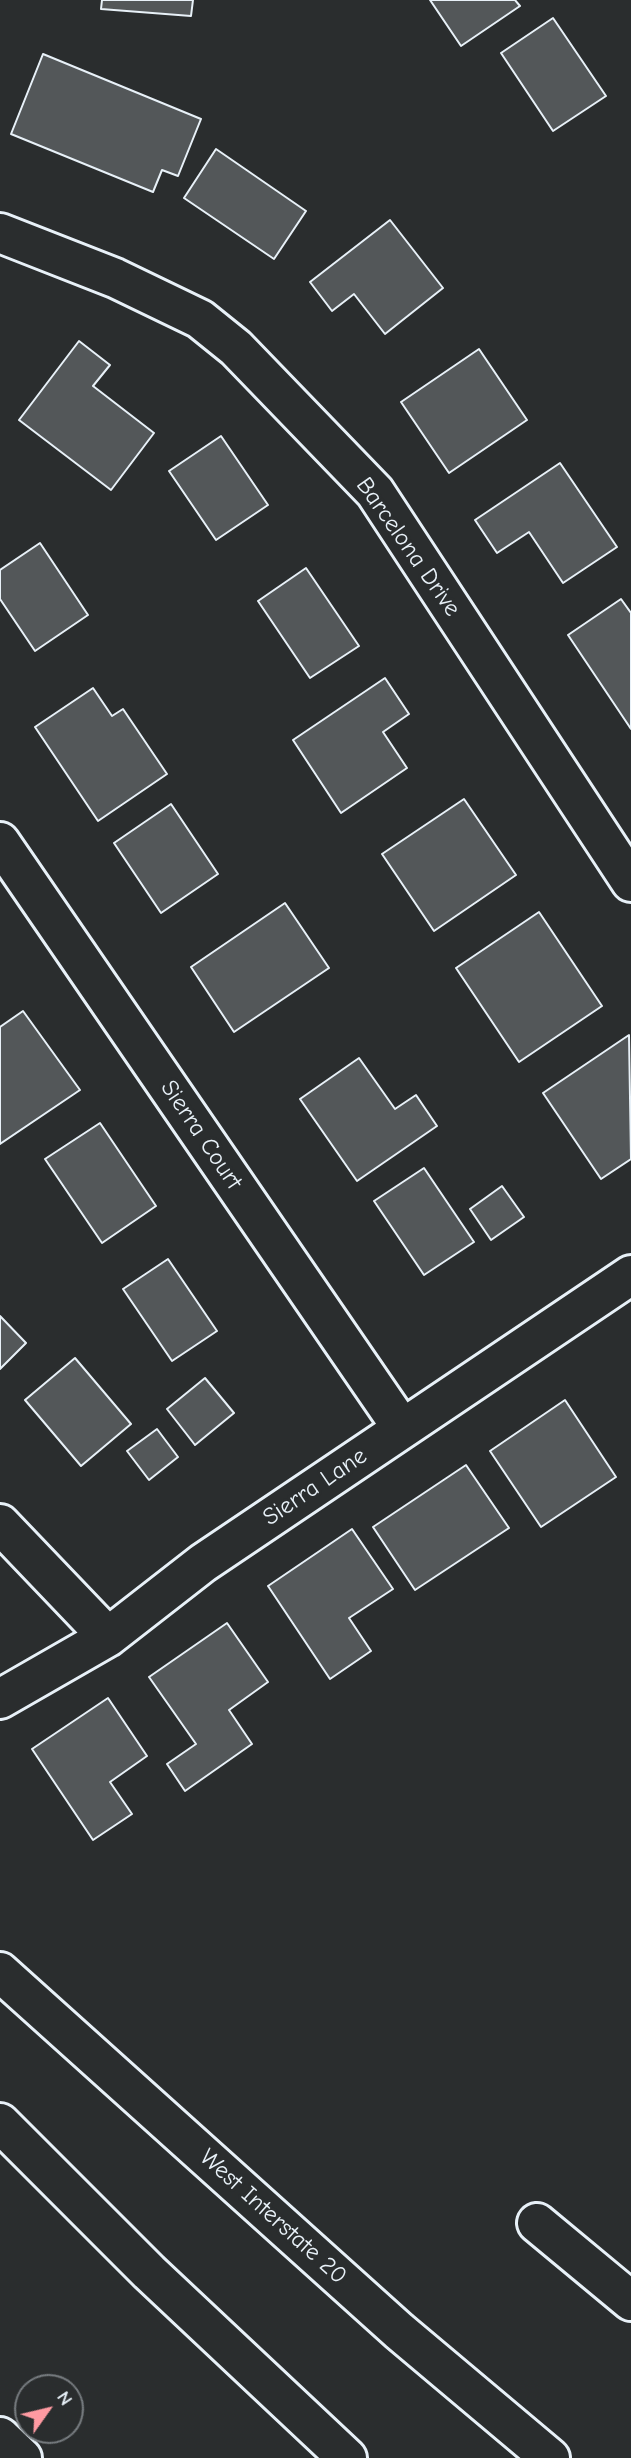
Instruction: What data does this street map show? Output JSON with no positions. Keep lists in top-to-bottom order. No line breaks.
{"streets":{"main road":["Barcelona Drive","Sierra Court","Sierra Lane","West Interstate 20"]},"crossings":[["Sierra Court","Sierra Lane"]],"north":"top right"}
